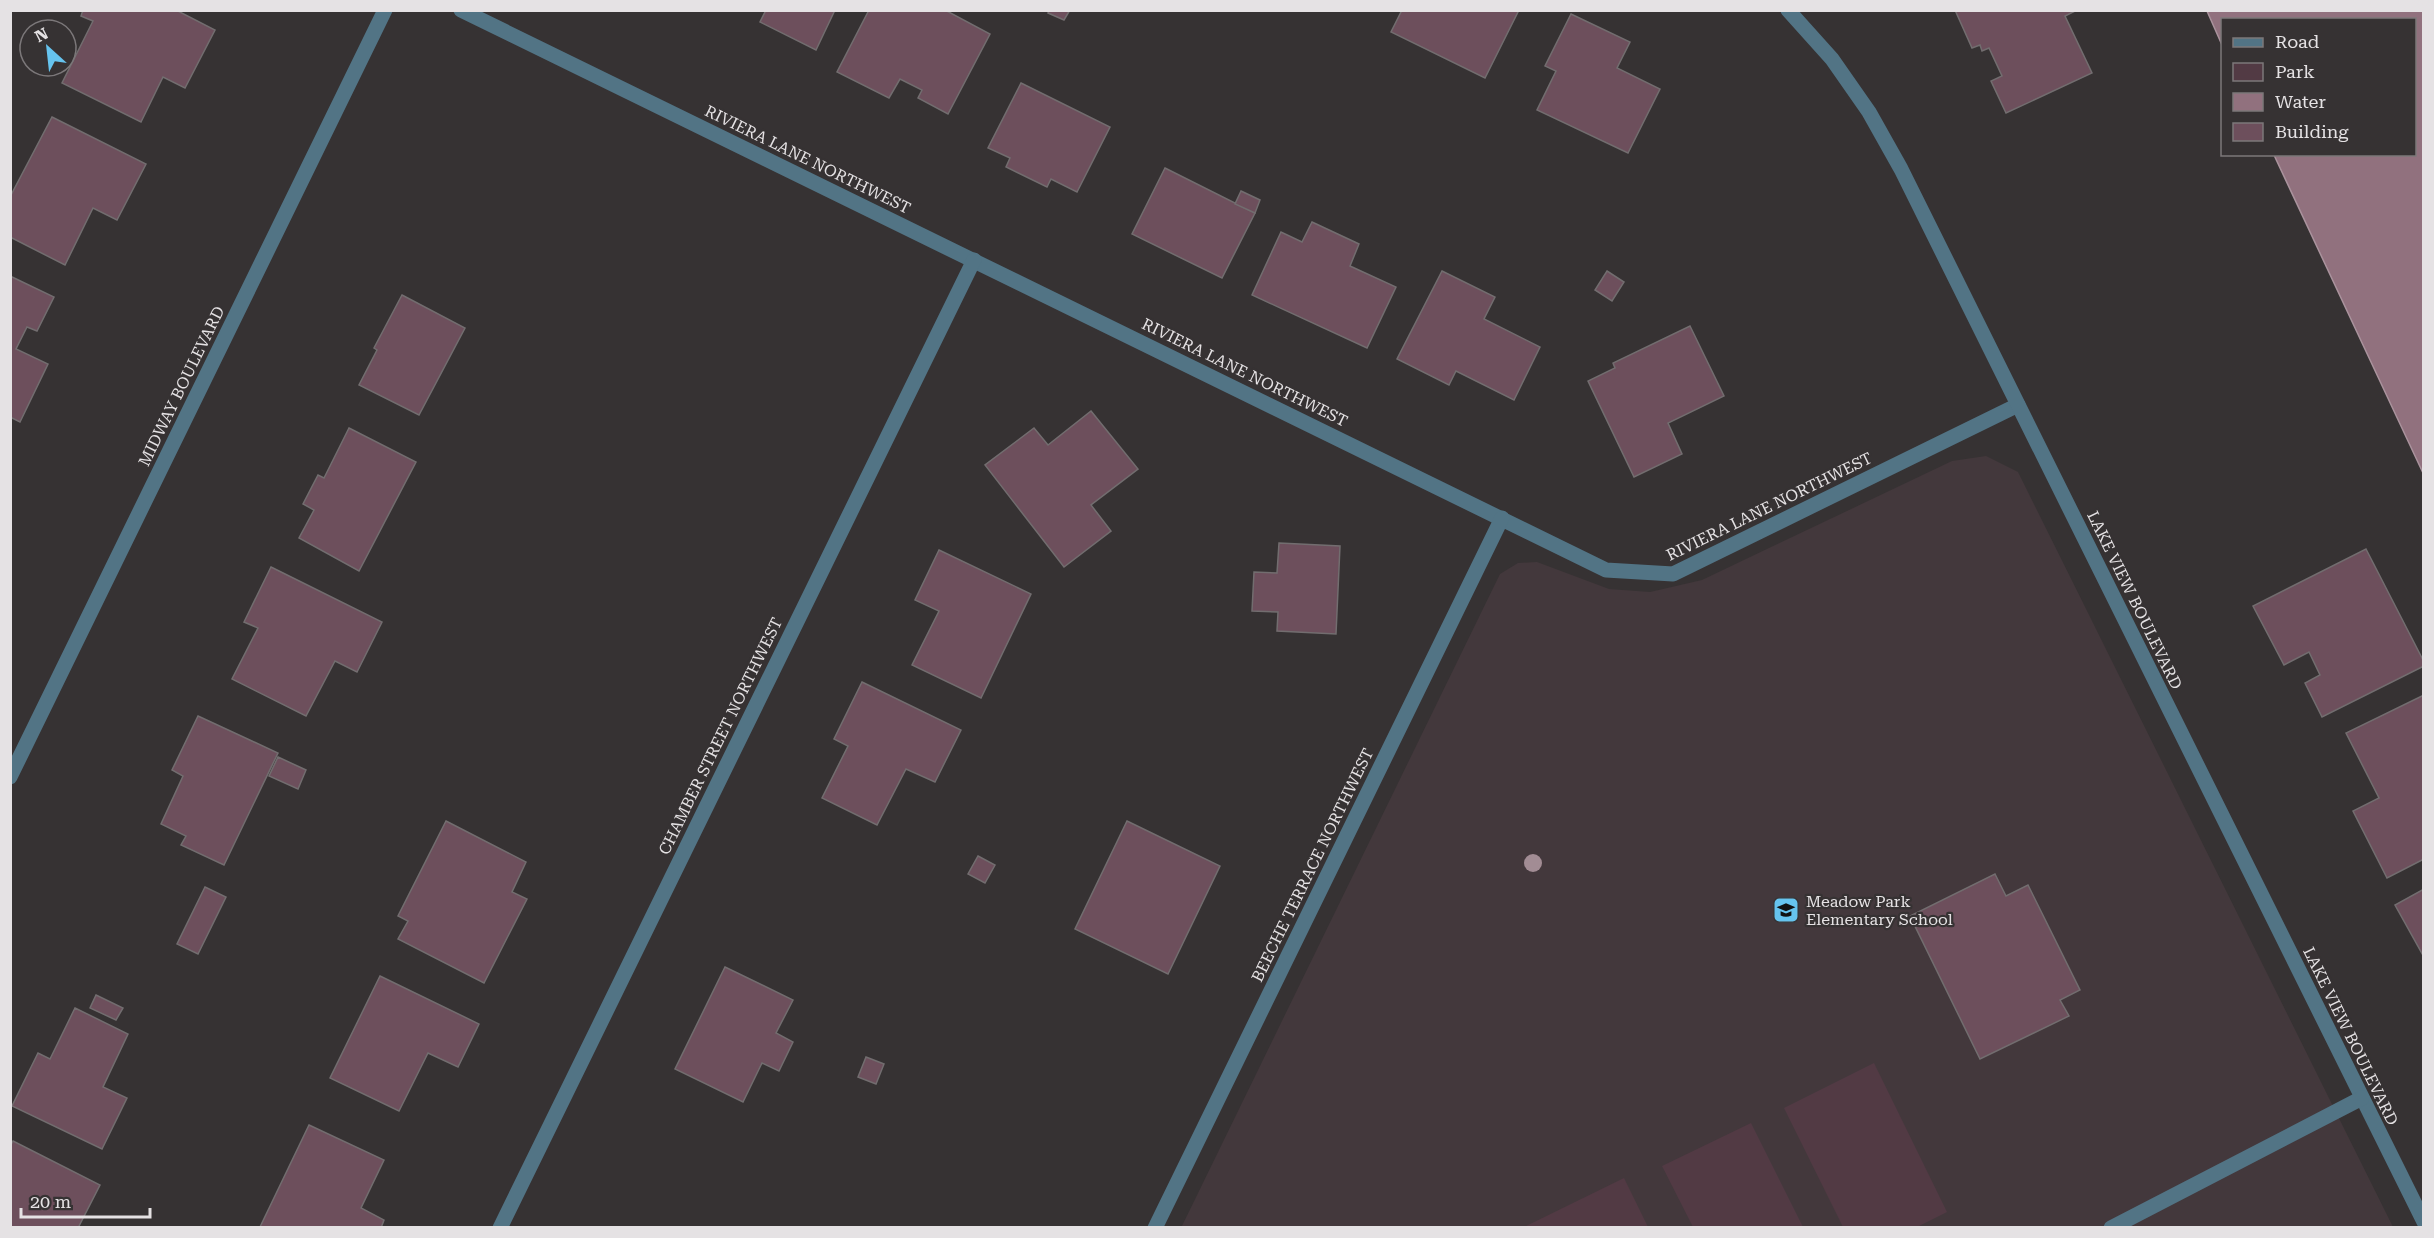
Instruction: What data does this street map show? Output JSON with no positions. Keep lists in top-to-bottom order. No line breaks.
{"streets":{"street":["RIVIERA LANE NORTHWEST","MIDWAY BOULEVARD","LAKE VIEW BOULEVARD","CHAMBER STREET NORTHWEST","BEECHE TERRACE NORTHWEST"]},"crossings":[["RIVIERA LANE NORTHWEST","LAKE VIEW BOULEVARD"],["RIVIERA LANE NORTHWEST","CHAMBER STREET NORTHWEST"],["RIVIERA LANE NORTHWEST","BEECHE TERRACE NORTHWEST"]],"places":{"school or university":["Meadow Park Elementary School"]},"legend":["Road","Park","Water","Building"],"scale_bar":"20 m","north":"top left"}
